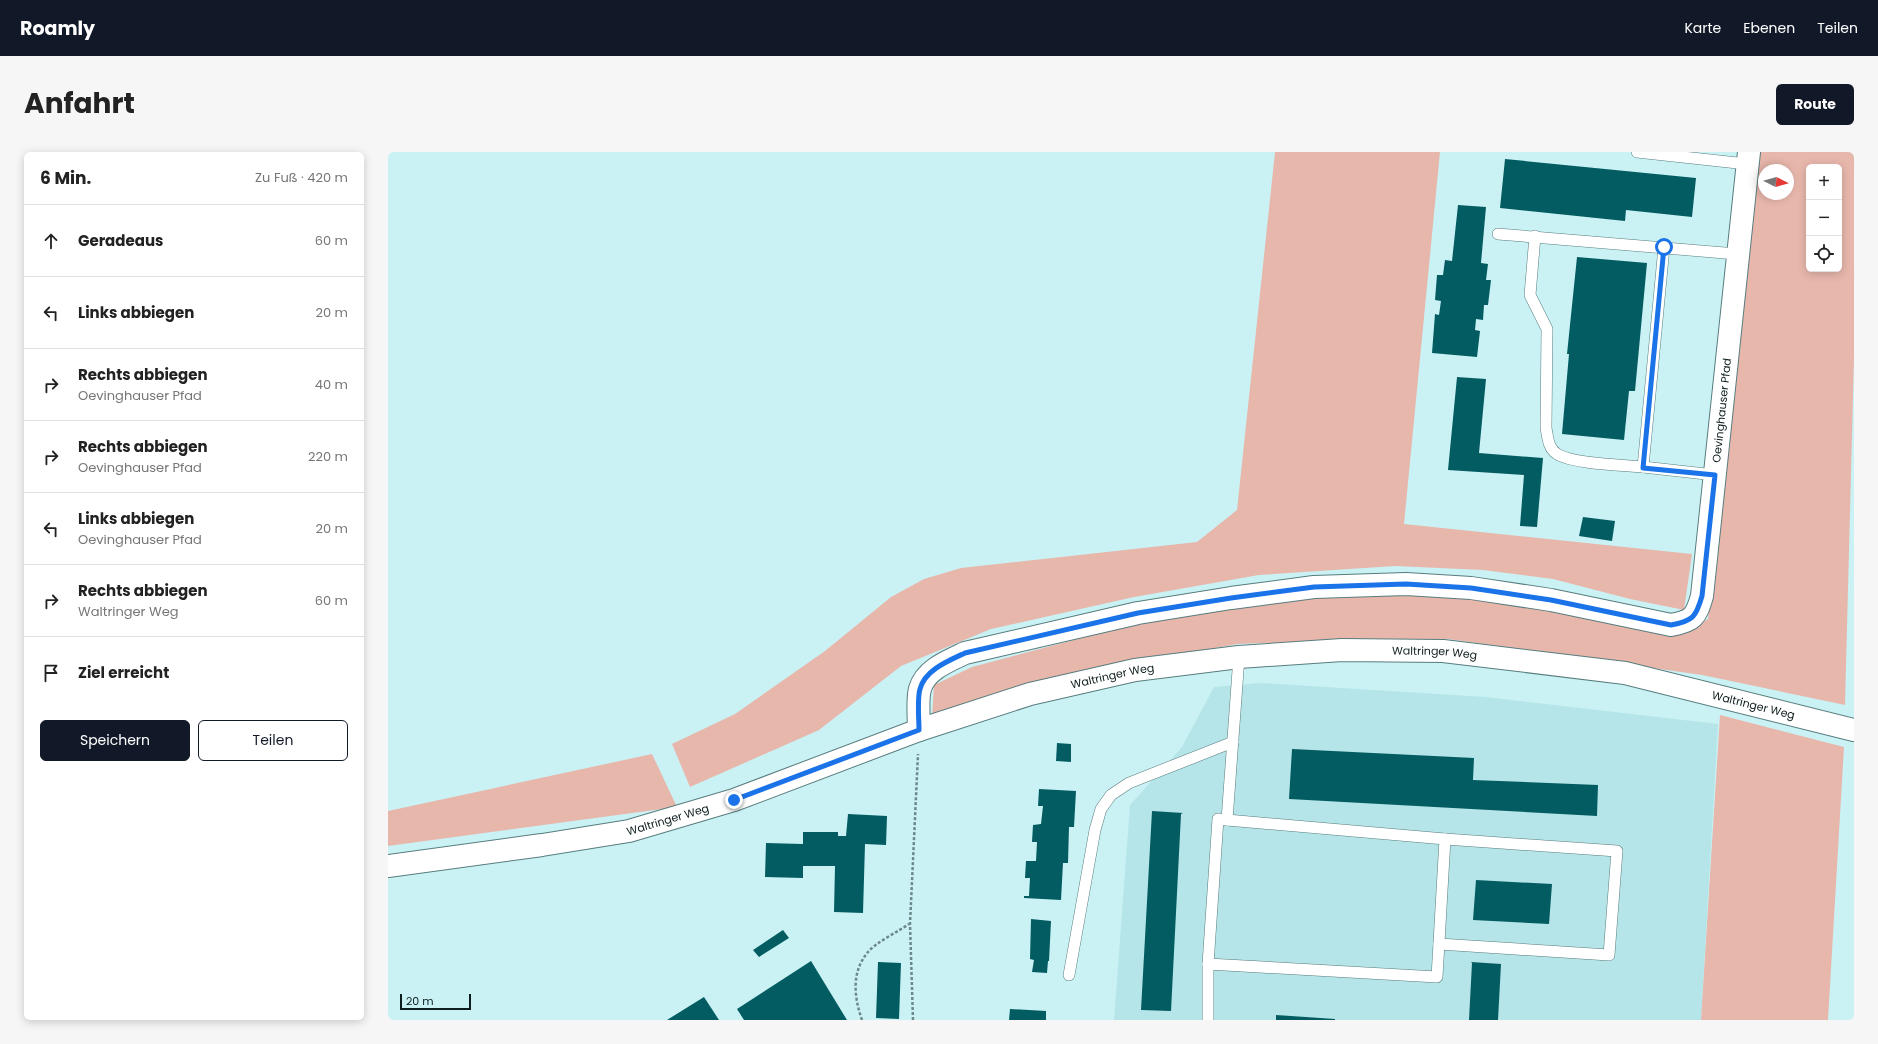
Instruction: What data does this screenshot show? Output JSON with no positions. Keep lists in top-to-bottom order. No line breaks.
{"streets":{"street":["Oevinghauser Pfad","Waltringer Weg"]},"crossings":[["Oevinghauser Pfad","Waltringer Weg"]],"scale_bar":"20 m","north":"right","page":{"header":"Roamly","nav":["Karte","Ebenen","Teilen"],"title":"Anfahrt","buttons":["Route",["Speichern","Teilen"]],"heading":["6 Min.","Zu Fuß · 420 m"],"map_buttons":["+","−"],"list":[["Geradeaus","60 m"],["Links abbiegen","20 m"],["Rechts abbiegen","Oevinghauser Pfad","40 m"],["Rechts abbiegen","Oevinghauser Pfad","220 m"],["Links abbiegen","Oevinghauser Pfad","20 m"],["Rechts abbiegen","Waltringer Weg","60 m"],"Ziel erreicht"],"scale":"20 m"}}
